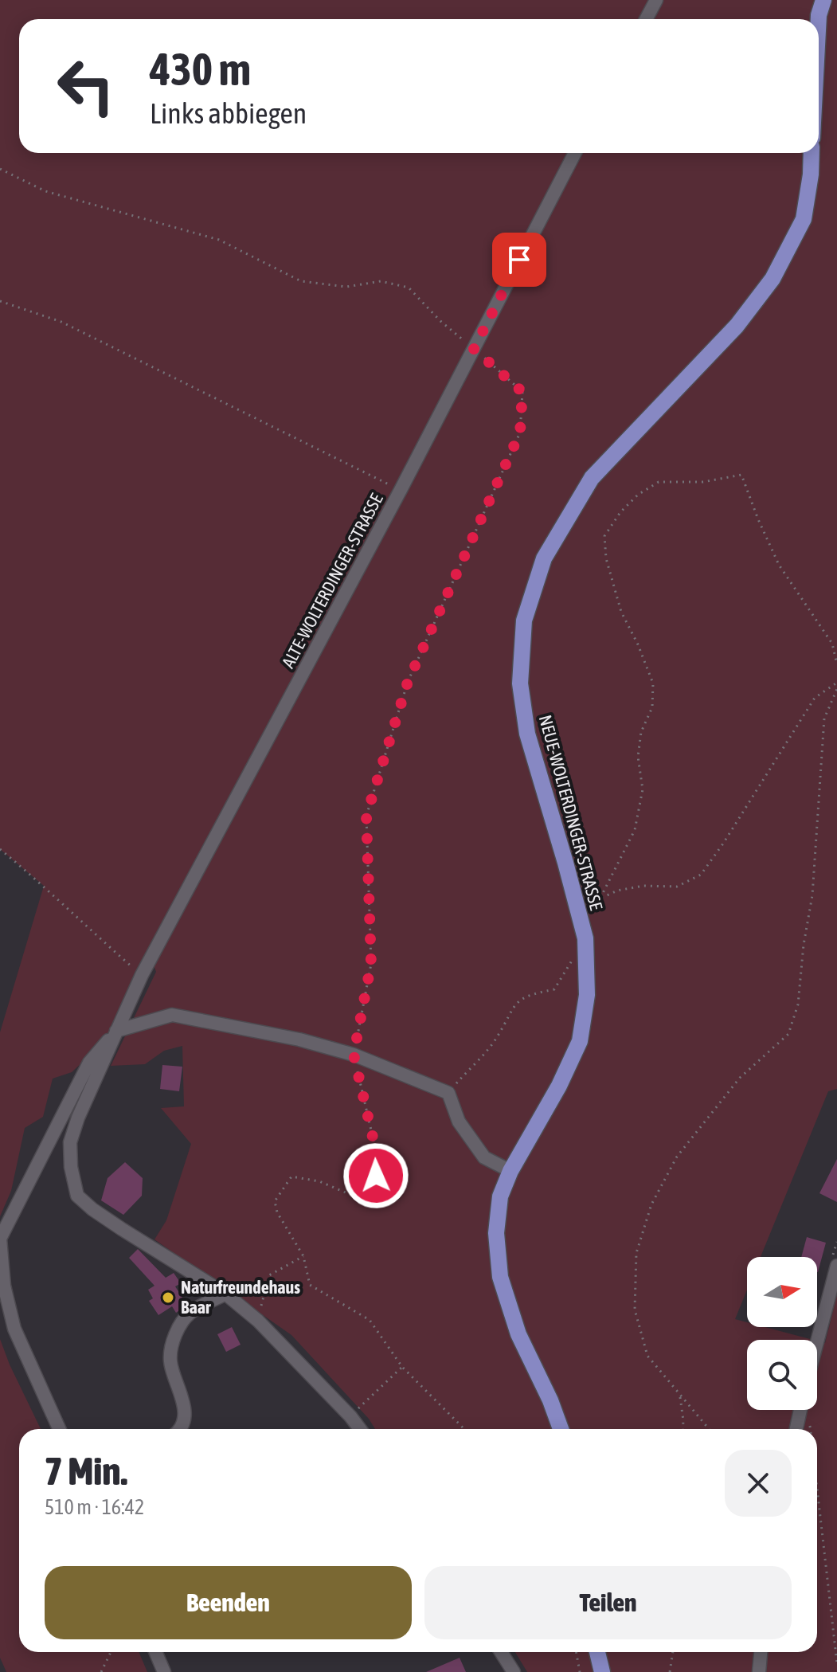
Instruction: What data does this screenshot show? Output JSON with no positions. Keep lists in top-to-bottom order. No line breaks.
{"streets":{"main road":["NEUE-WOLTERDINGER-STRASSE"],"street":["ALTE-WOLTERDINGER-STRASSE"]},"places":["Naturfreundehaus Baar"],"north":"right","page":{"turn":["430 m","Links abbiegen"],"heading":["7 Min.","510 m · 16:42"],"buttons":["Beenden","Teilen"]}}
